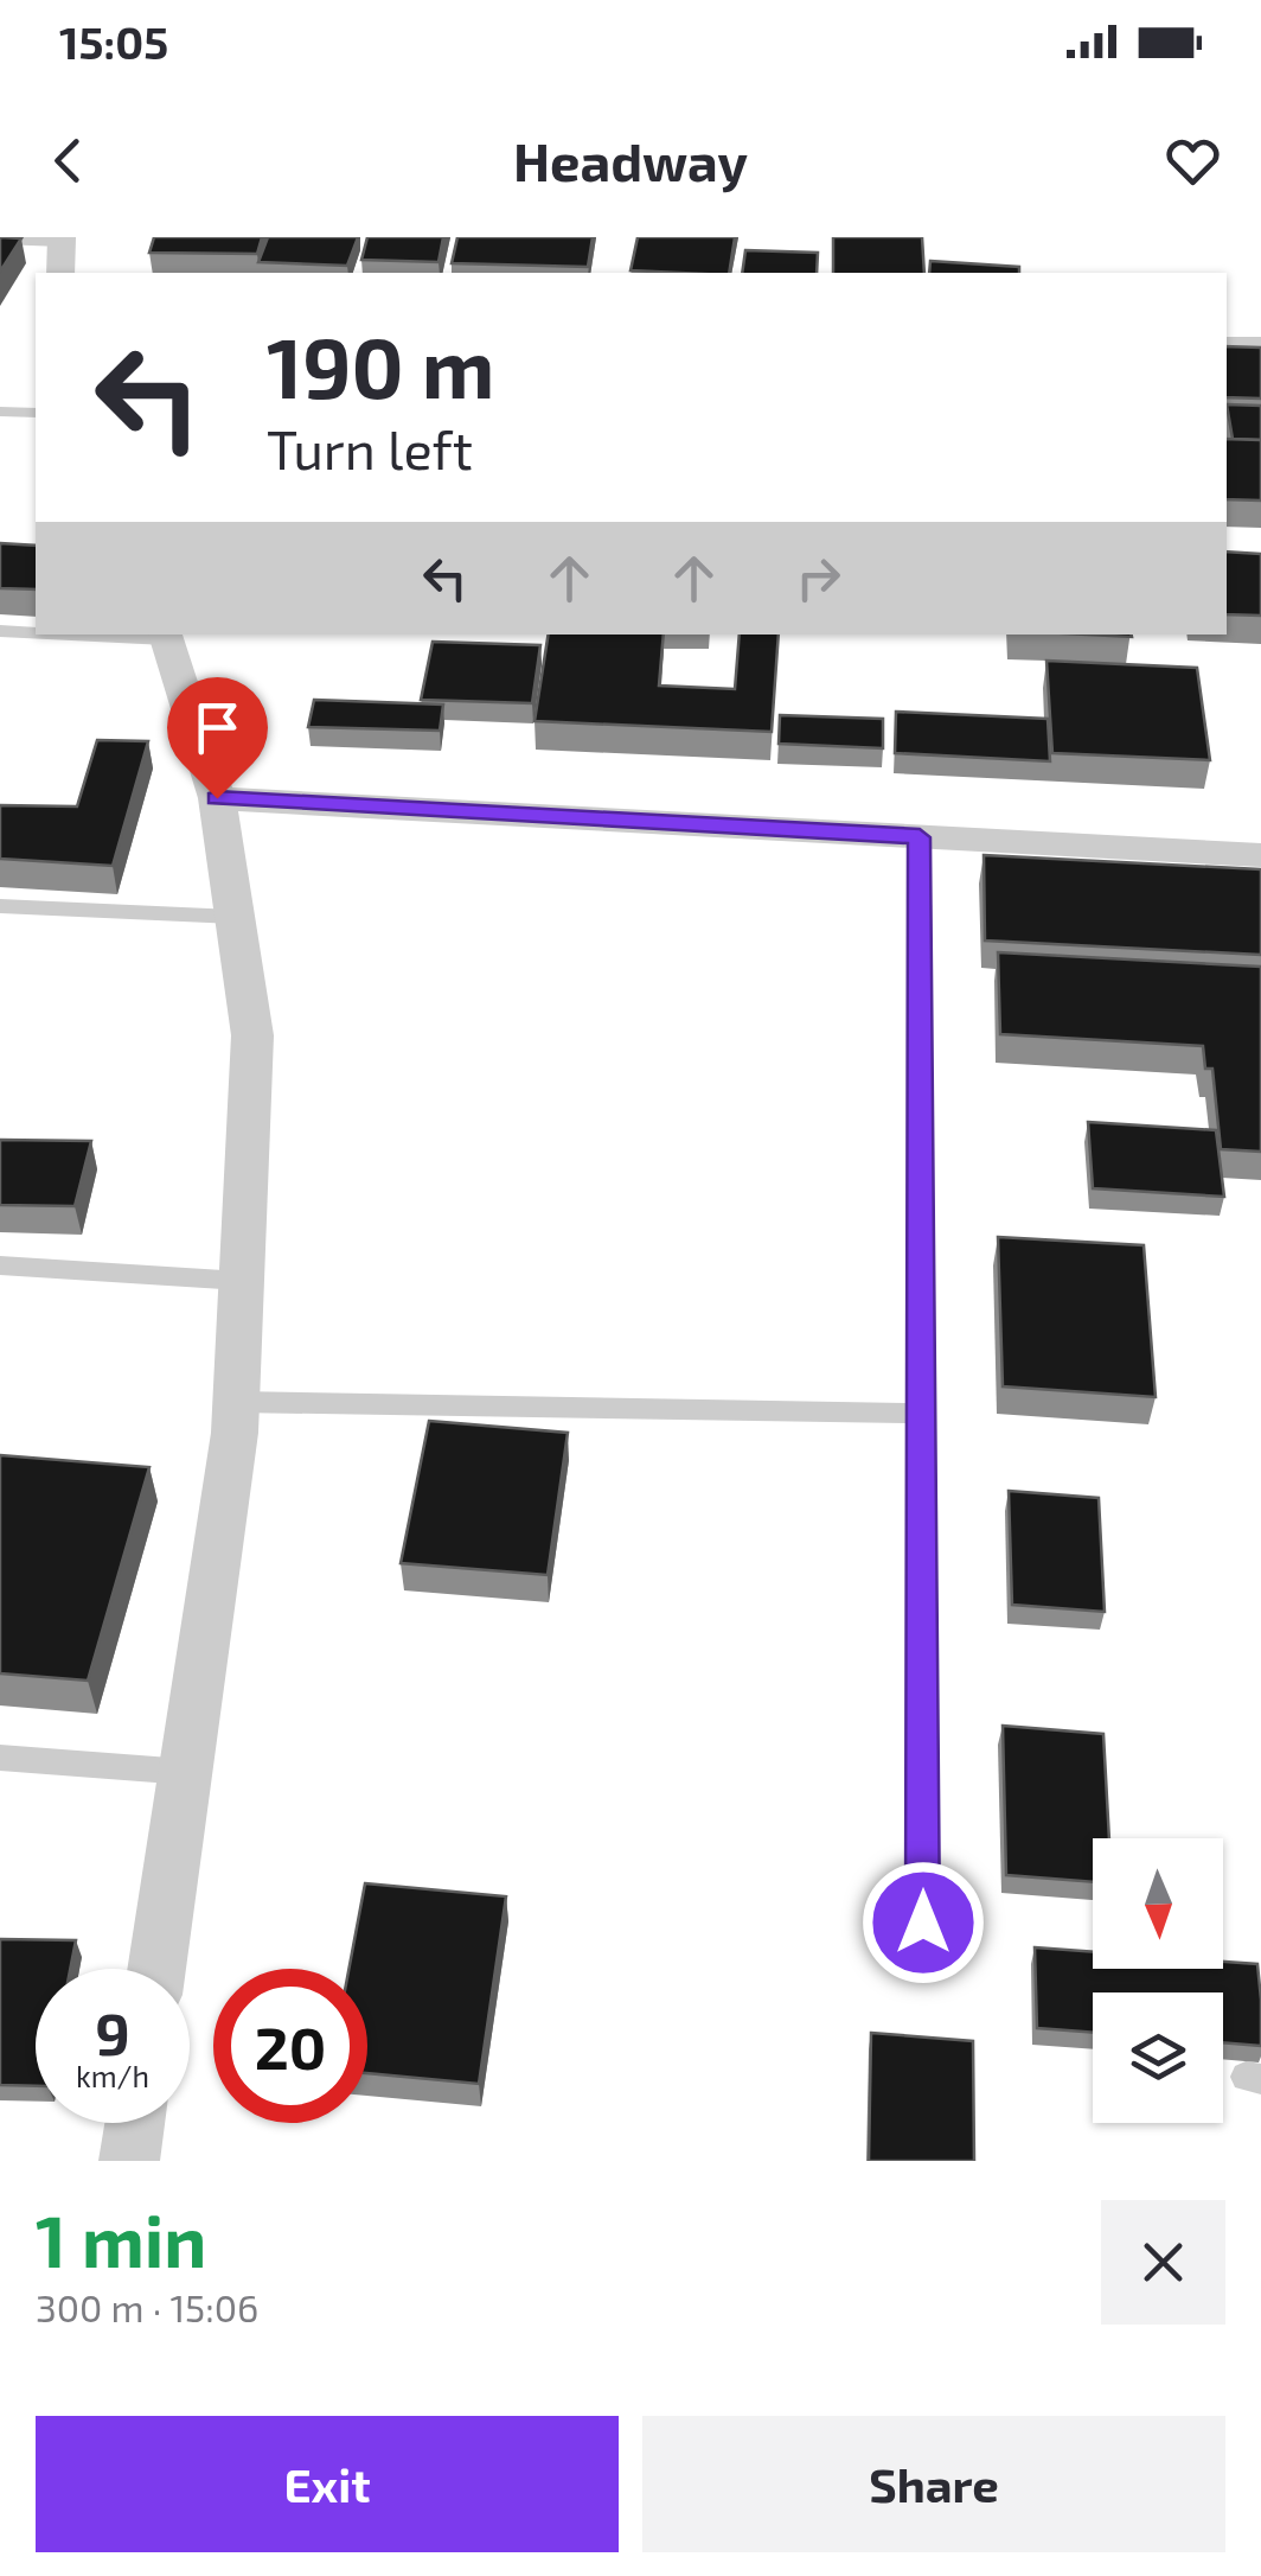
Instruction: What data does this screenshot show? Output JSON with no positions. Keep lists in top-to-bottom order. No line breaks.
{"north":"bottom","page":{"status":"15:05","header":"Headway","turn":["190 m","Turn left"],"speed":"9 km/h","limit":"20","heading":["1 min","300 m · 15:06"],"buttons":["Exit","Share"]}}
